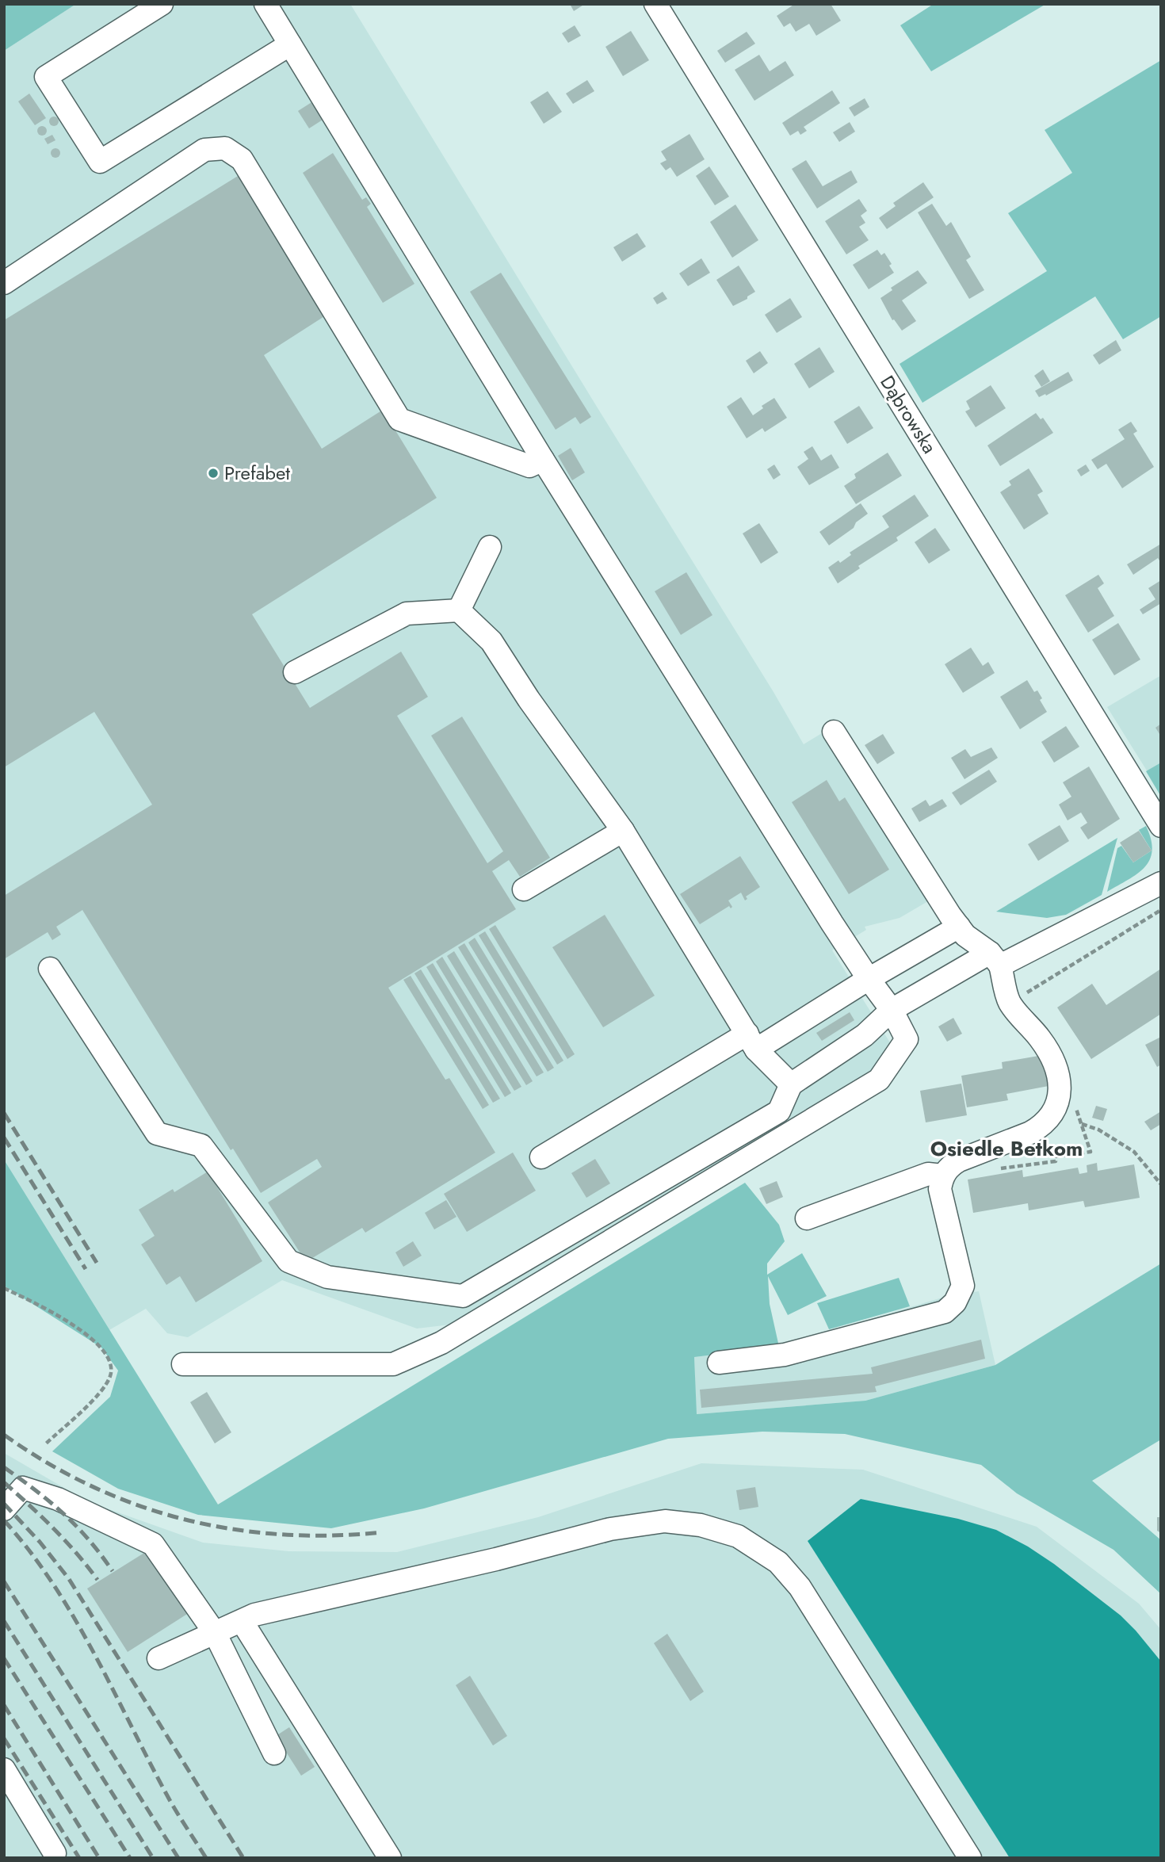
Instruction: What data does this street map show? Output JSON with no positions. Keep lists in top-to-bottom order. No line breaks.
{"streets":{"street":["Dąbrowska"]},"districts":["Osiedle Betkom"],"places":["Prefabet"]}
